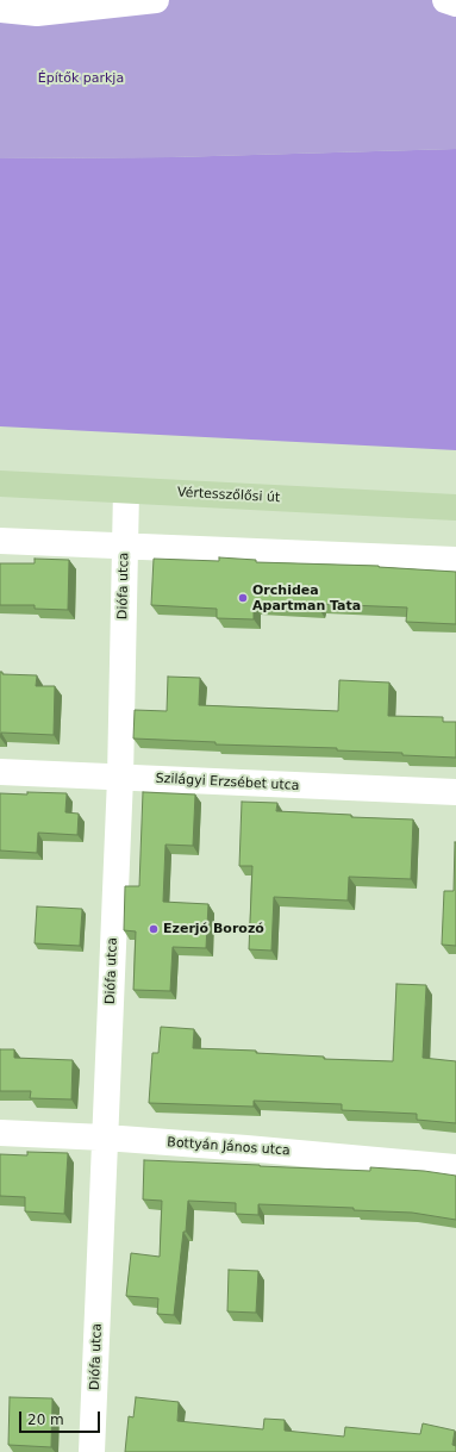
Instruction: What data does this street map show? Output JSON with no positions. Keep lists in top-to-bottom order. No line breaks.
{"streets":{"main road":["Vértesszőlősi út"],"street":["Diófa utca","Szilágyi Erzsébet utca","Bottyán János utca"]},"crossings":[["Vértesszőlősi út","Diófa utca"],["Diófa utca","Szilágyi Erzsébet utca"],["Diófa utca","Bottyán János utca"]],"parks":["Építők parkja"],"places":["Orchidea Apartman Tata","Ezerjó Borozó"],"scale_bar":"20 m"}
